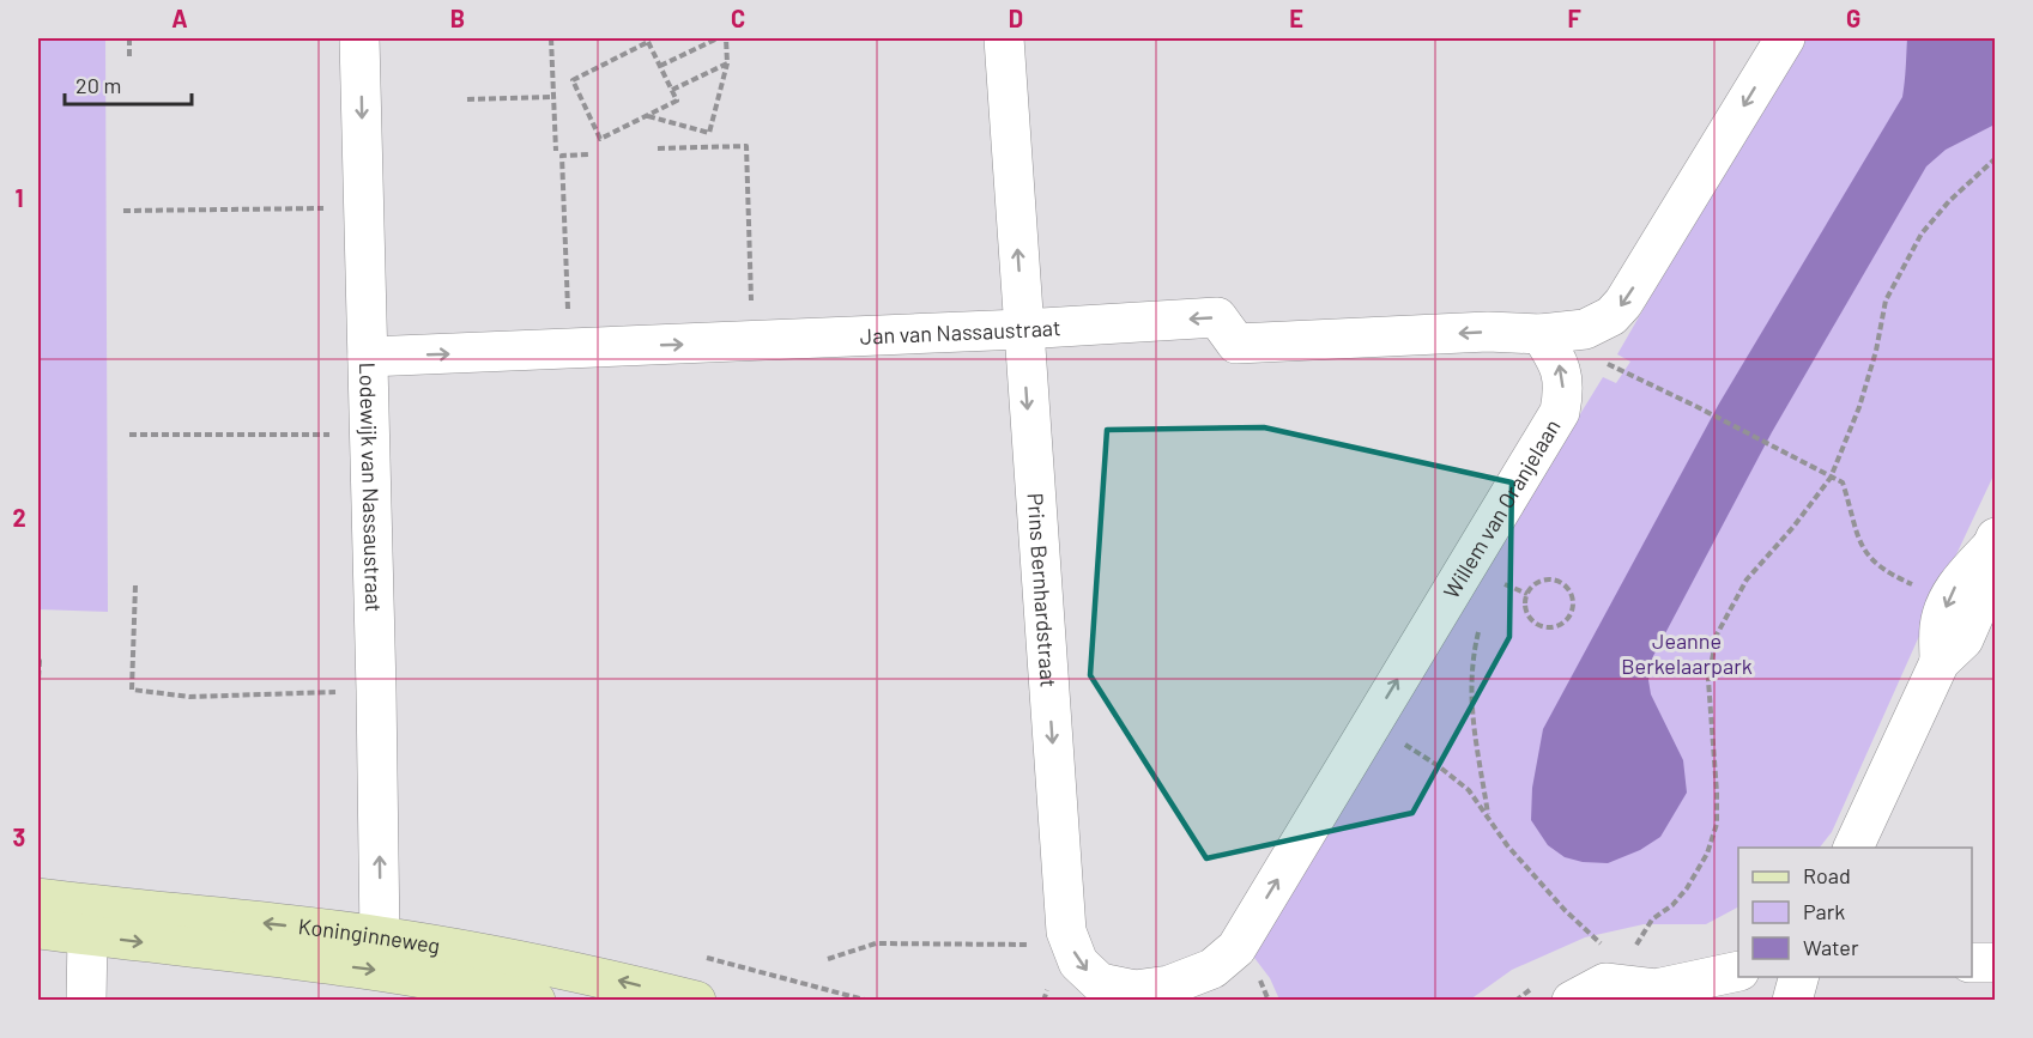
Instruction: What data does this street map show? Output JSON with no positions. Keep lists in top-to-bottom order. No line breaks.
{"streets":{"main road":["Koninginneweg"],"street":["Jan van Nassaustraat","Lodewijk van Nassaustraat","Willem van Oranjelaan","Prins Bernhardstraat"]},"crossings":[["Jan van Nassaustraat","Lodewijk van Nassaustraat"],["Jan van Nassaustraat","Willem van Oranjelaan"],["Jan van Nassaustraat","Prins Bernhardstraat"],["Lodewijk van Nassaustraat","Koninginneweg"],["Willem van Oranjelaan","Prins Bernhardstraat"]],"one_way":["Willem van Oranjelaan"],"parks":["Jeanne Berkelaarpark"],"legend":["Road","Park","Water"],"scale_bar":"20 m","grid":{"columns":["A","B","C","D","E","F","G"],"rows":["1","2","3"]}}
